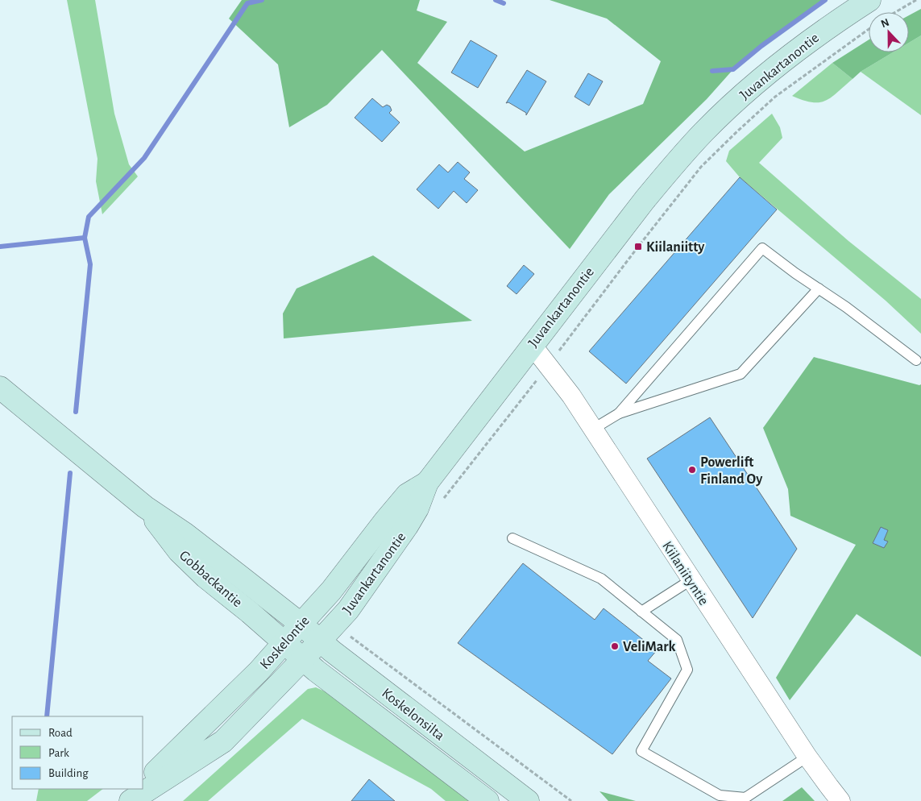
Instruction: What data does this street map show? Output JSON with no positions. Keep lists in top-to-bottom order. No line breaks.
{"streets":{"main road":["Juvankartanontie","Gobbackantie","Koskelontie","Koskelonsilta"],"street":["Kiilaniityntie"]},"crossings":[["Juvankartanontie","Kiilaniityntie"],["Juvankartanontie","Koskelontie"],["Juvankartanontie","Koskelonsilta"],["Gobbackantie","Koskelontie"],["Gobbackantie","Koskelonsilta"],["Koskelontie","Koskelonsilta"]],"places":{"transit":["Kiilaniitty"],"other":["Powerlift Finland Oy","VeliMark"]},"legend":["Road","Park","Building"],"north":"top"}
